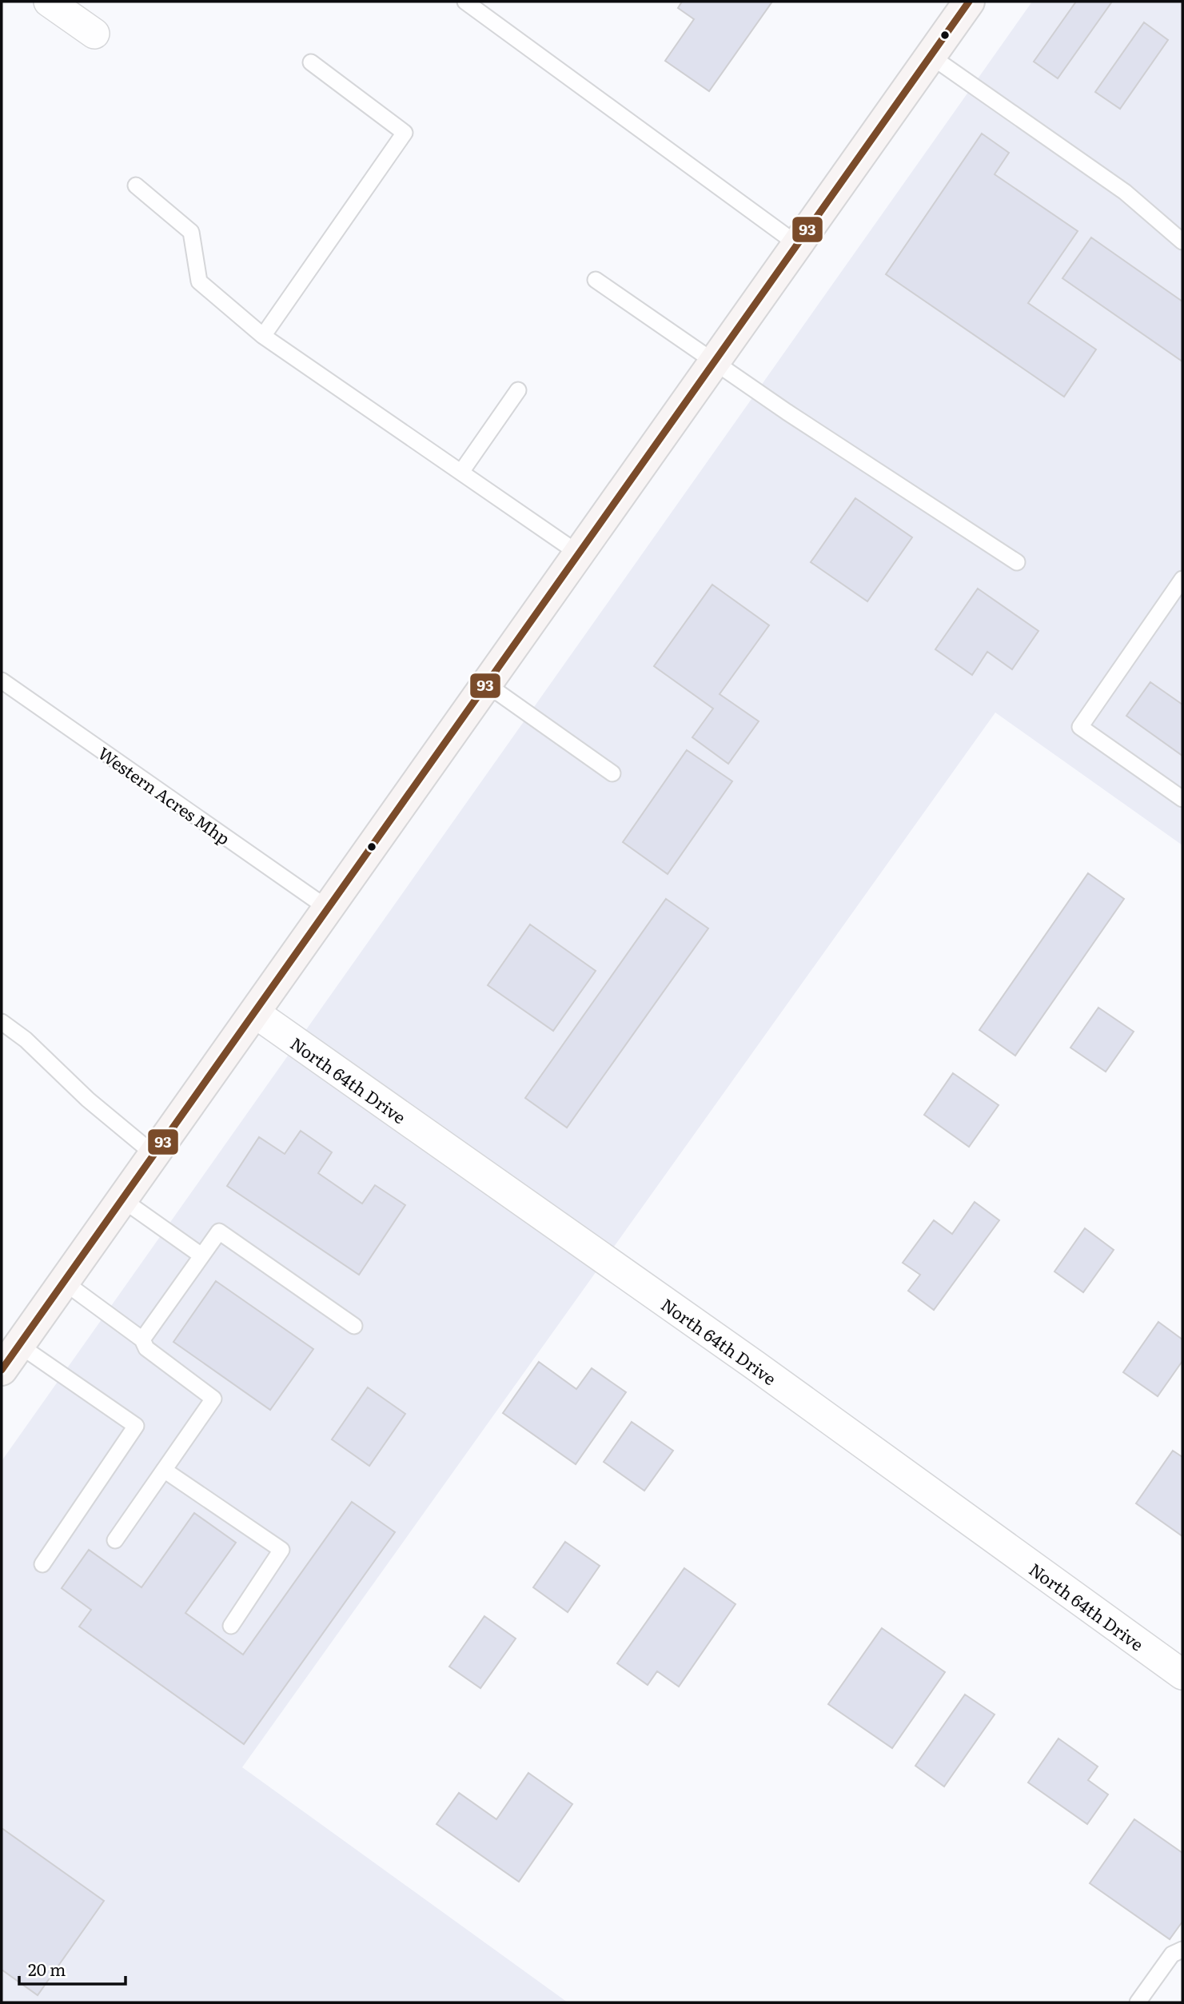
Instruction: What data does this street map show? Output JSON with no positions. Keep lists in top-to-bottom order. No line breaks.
{"streets":{"street":["North 64th Drive"],"lane":["Western Acres Mhp"]},"lines":["transit line 93"],"scale_bar":"20 m"}
